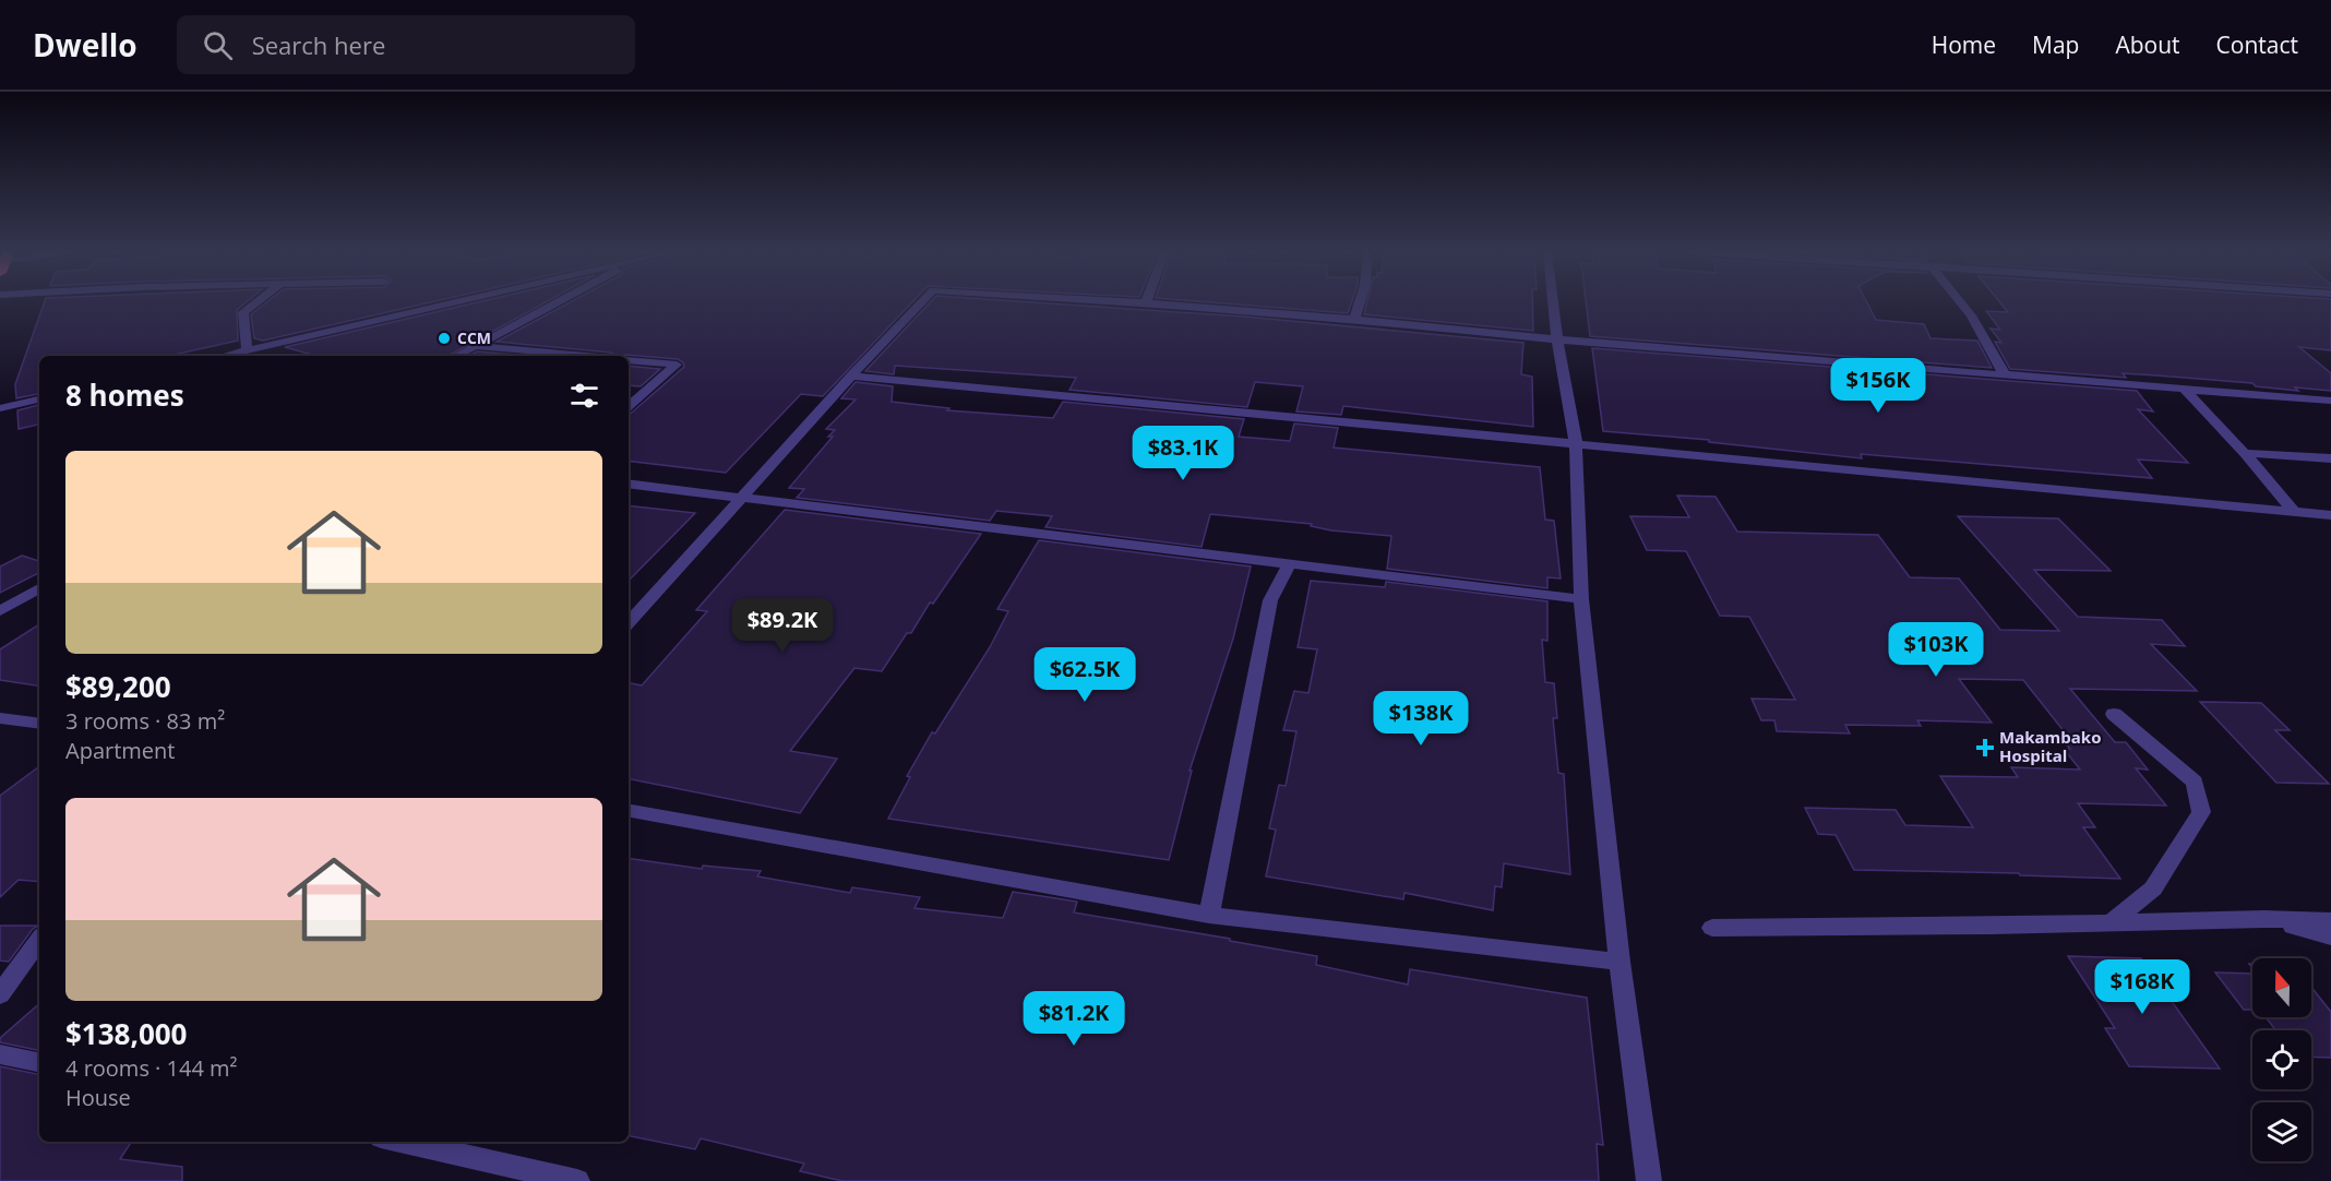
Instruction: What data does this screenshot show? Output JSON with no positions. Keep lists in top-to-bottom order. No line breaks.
{"places":{"other":["CCM"],"health":["Makambako Hospital"]},"north":"top","page":{"header":"Dwello","search":"Search here","nav":["Home","Map","About","Contact"],"heading":"8 homes","price":["$156K","$83.1K","$89.2K","$103K","$62.5K","$138K","$168K","$81.2K"],"list":[{"name":"$89,200","note":"3 rooms · 83 m² · Apartment"},{"name":"$138,000","note":"4 rooms · 144 m² · House"}]}}
